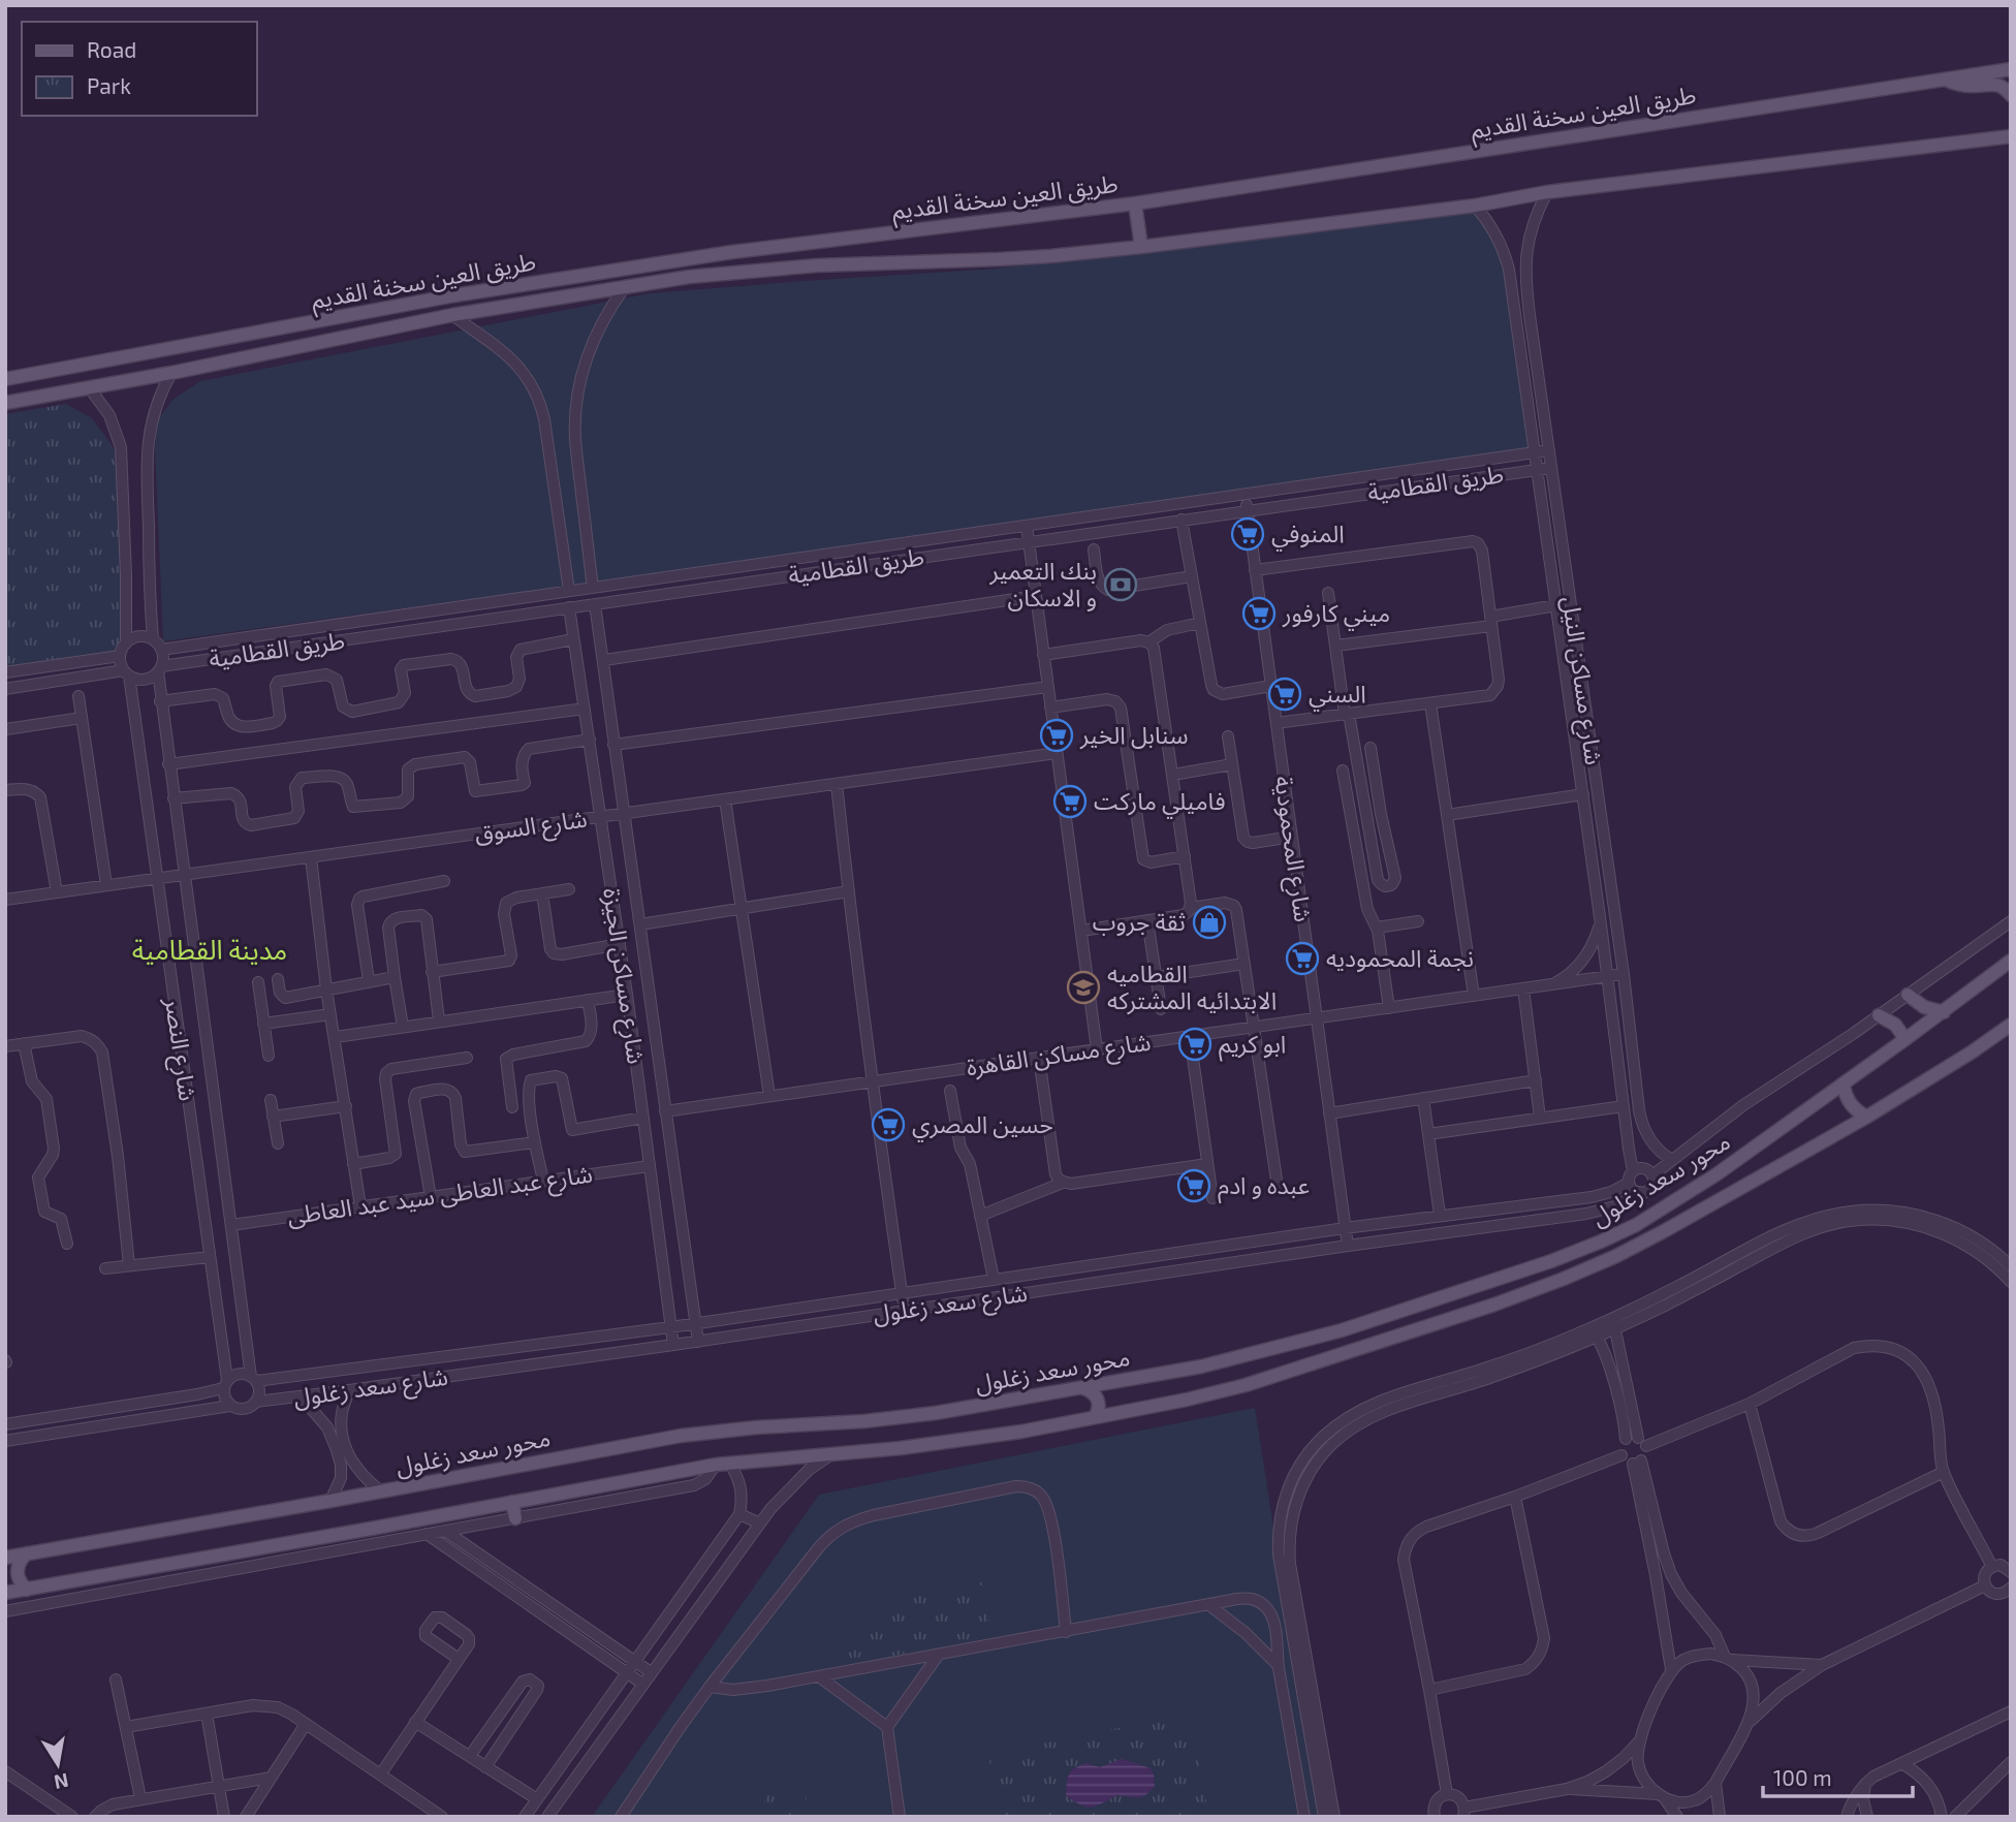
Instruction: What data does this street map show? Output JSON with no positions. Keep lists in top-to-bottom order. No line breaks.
{"streets":{"main road":["طريق العين سخنة القديم","محور سعد زغلول"],"street":["طريق القطامية","شارع مساكن النيل","شارع السوق","شارع المحمودية","شارع مساكن الجيزة","شارع النصر","شارع مساكن القاهرة","شارع عبد العاطى سيد عبد العاطى","شارع سعد زغلول"]},"crossings":[["طريق العين سخنة القديم","شارع مساكن النيل"],["طريق القطامية","شارع مساكن النيل"],["طريق القطامية","شارع المحمودية"],["طريق القطامية","شارع مساكن الجيزة"],["طريق القطامية","شارع النصر"],["شارع مساكن النيل","شارع مساكن القاهرة"],["شارع مساكن النيل","شارع سعد زغلول"],["شارع السوق","شارع مساكن الجيزة"],["شارع السوق","شارع النصر"],["شارع المحمودية","شارع مساكن القاهرة"],["شارع المحمودية","شارع سعد زغلول"],["شارع مساكن الجيزة","شارع مساكن القاهرة"],["شارع مساكن الجيزة","شارع عبد العاطى سيد عبد العاطى"],["شارع مساكن الجيزة","شارع سعد زغلول"],["شارع النصر","شارع عبد العاطى سيد عبد العاطى"],["شارع النصر","شارع سعد زغلول"]],"districts":["مدينة القطامية"],"places":{"supermarket":["المنوفي","ميني كارفور","السني","سنابل الخير","فاميلي ماركت","نجمة المحموديه","ابو كريم","حسين المصري","عبده و ادم"],"bank":["بنك التعمير و الاسكان"],"shop":["ثقة جروب"],"school or university":["القطاميه الابتدائيه المشتركه"]},"legend":["Road","Park"],"scale_bar":"100 m","north":"bottom"}
